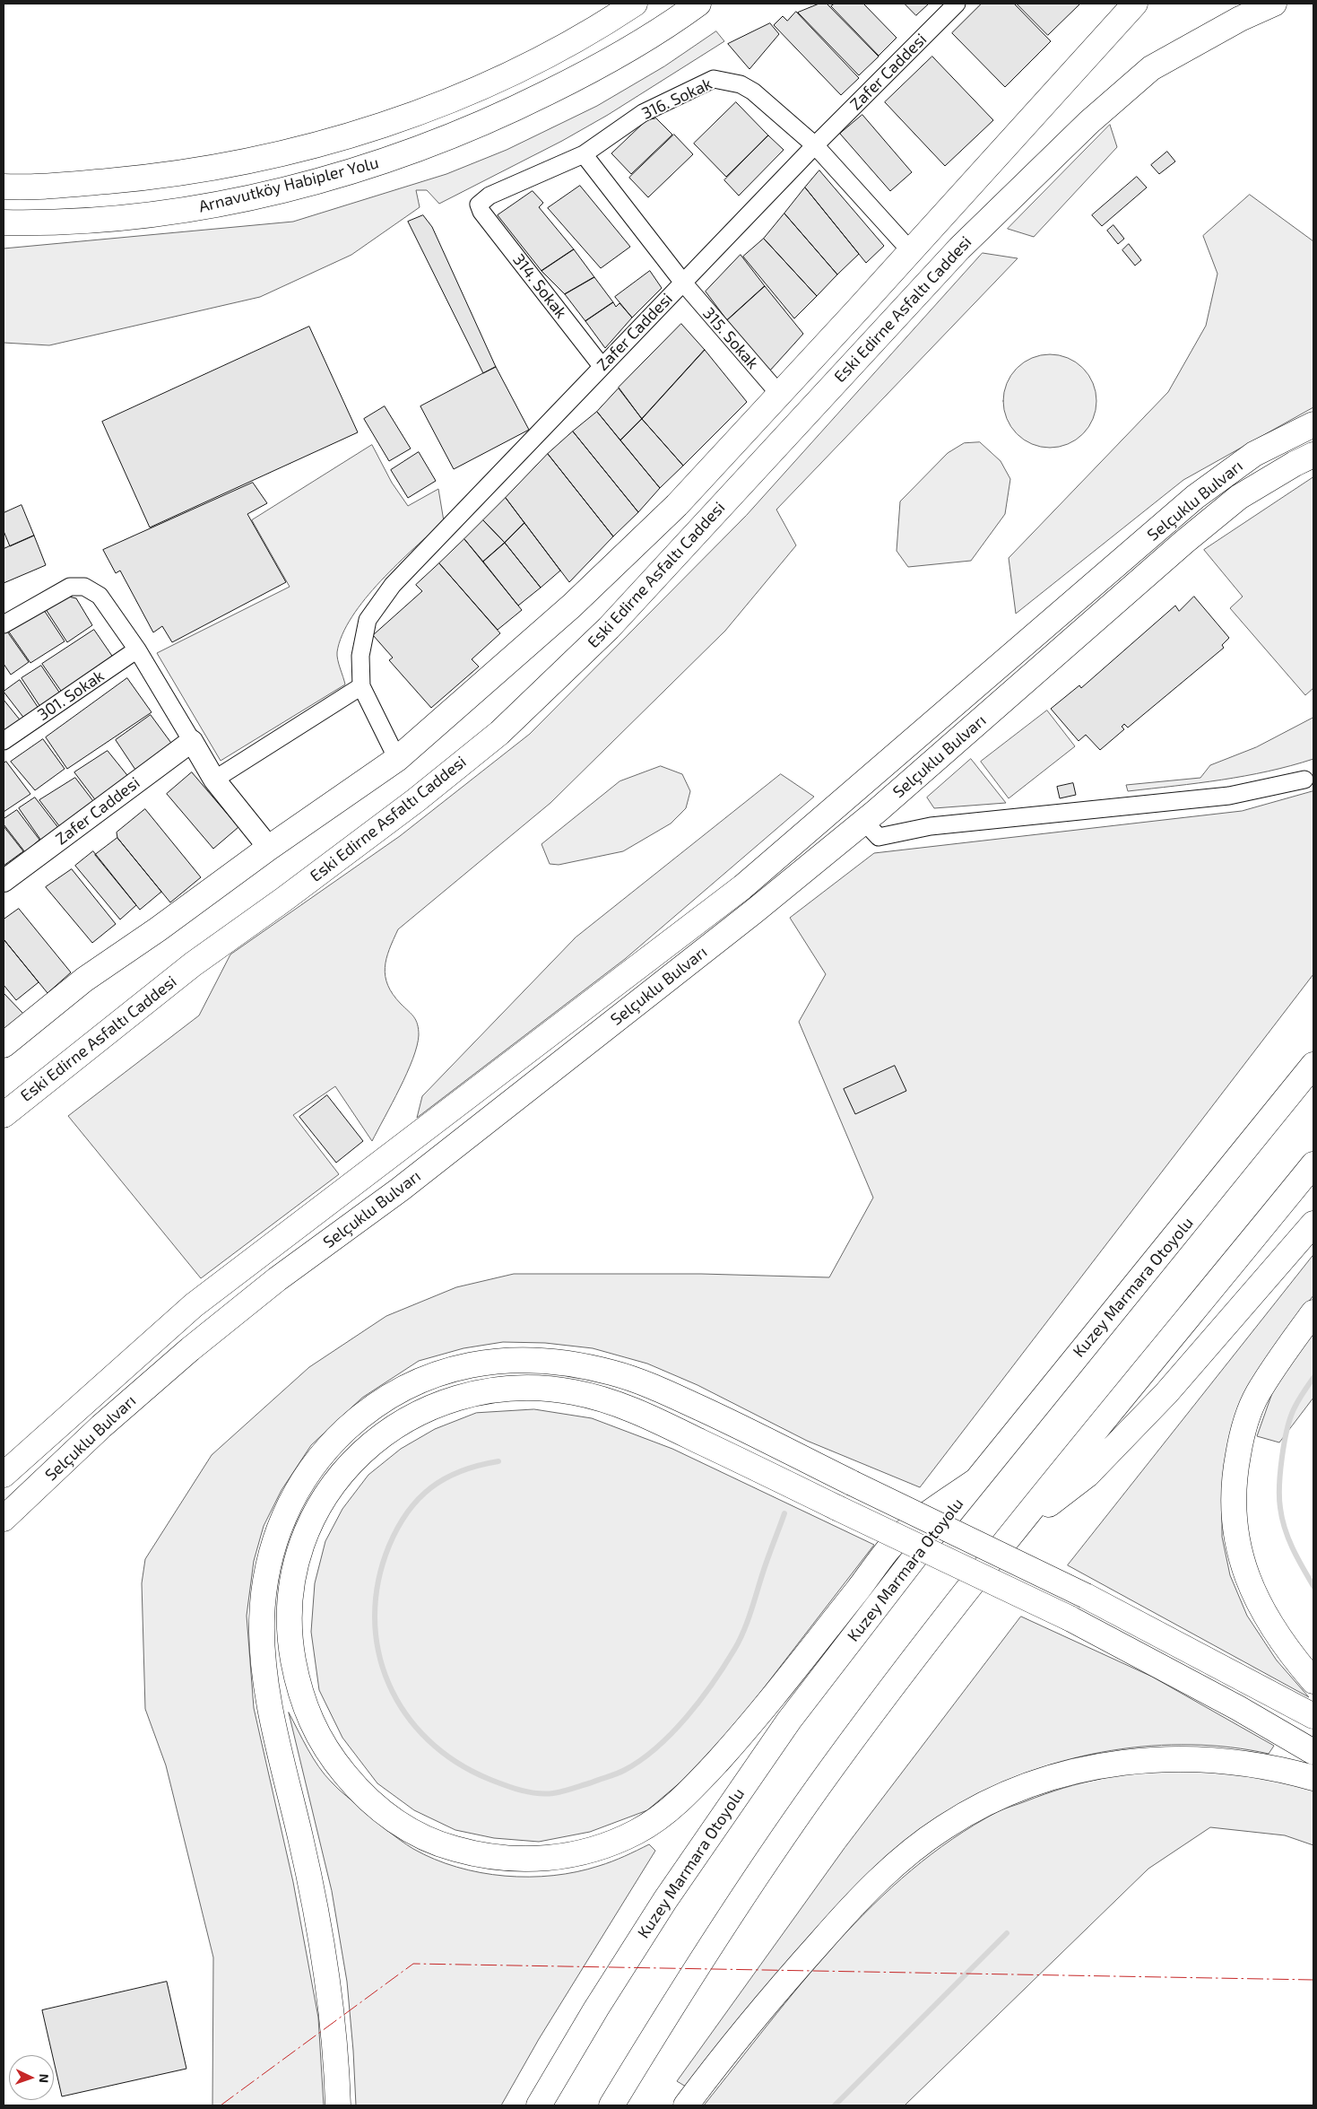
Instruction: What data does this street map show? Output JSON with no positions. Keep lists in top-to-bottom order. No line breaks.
{"streets":{"main road":["Arnavutköy Habipler Yolu","Eski Edirne Asfaltı Caddesi","Selçuklu Bulvarı","Kuzey Marmara Otoyolu"],"street":["Zafer Caddesi","316. Sokak","314. Sokak","315. Sokak","301. Sokak"]},"crossings":[["Zafer Caddesi","316. Sokak"],["Zafer Caddesi","314. Sokak"],["Zafer Caddesi","Eski Edirne Asfaltı Caddesi"],["Zafer Caddesi","315. Sokak"],["316. Sokak","314. Sokak"],["316. Sokak","Eski Edirne Asfaltı Caddesi"],["316. Sokak","315. Sokak"],["Eski Edirne Asfaltı Caddesi","315. Sokak"]],"north":"right"}
